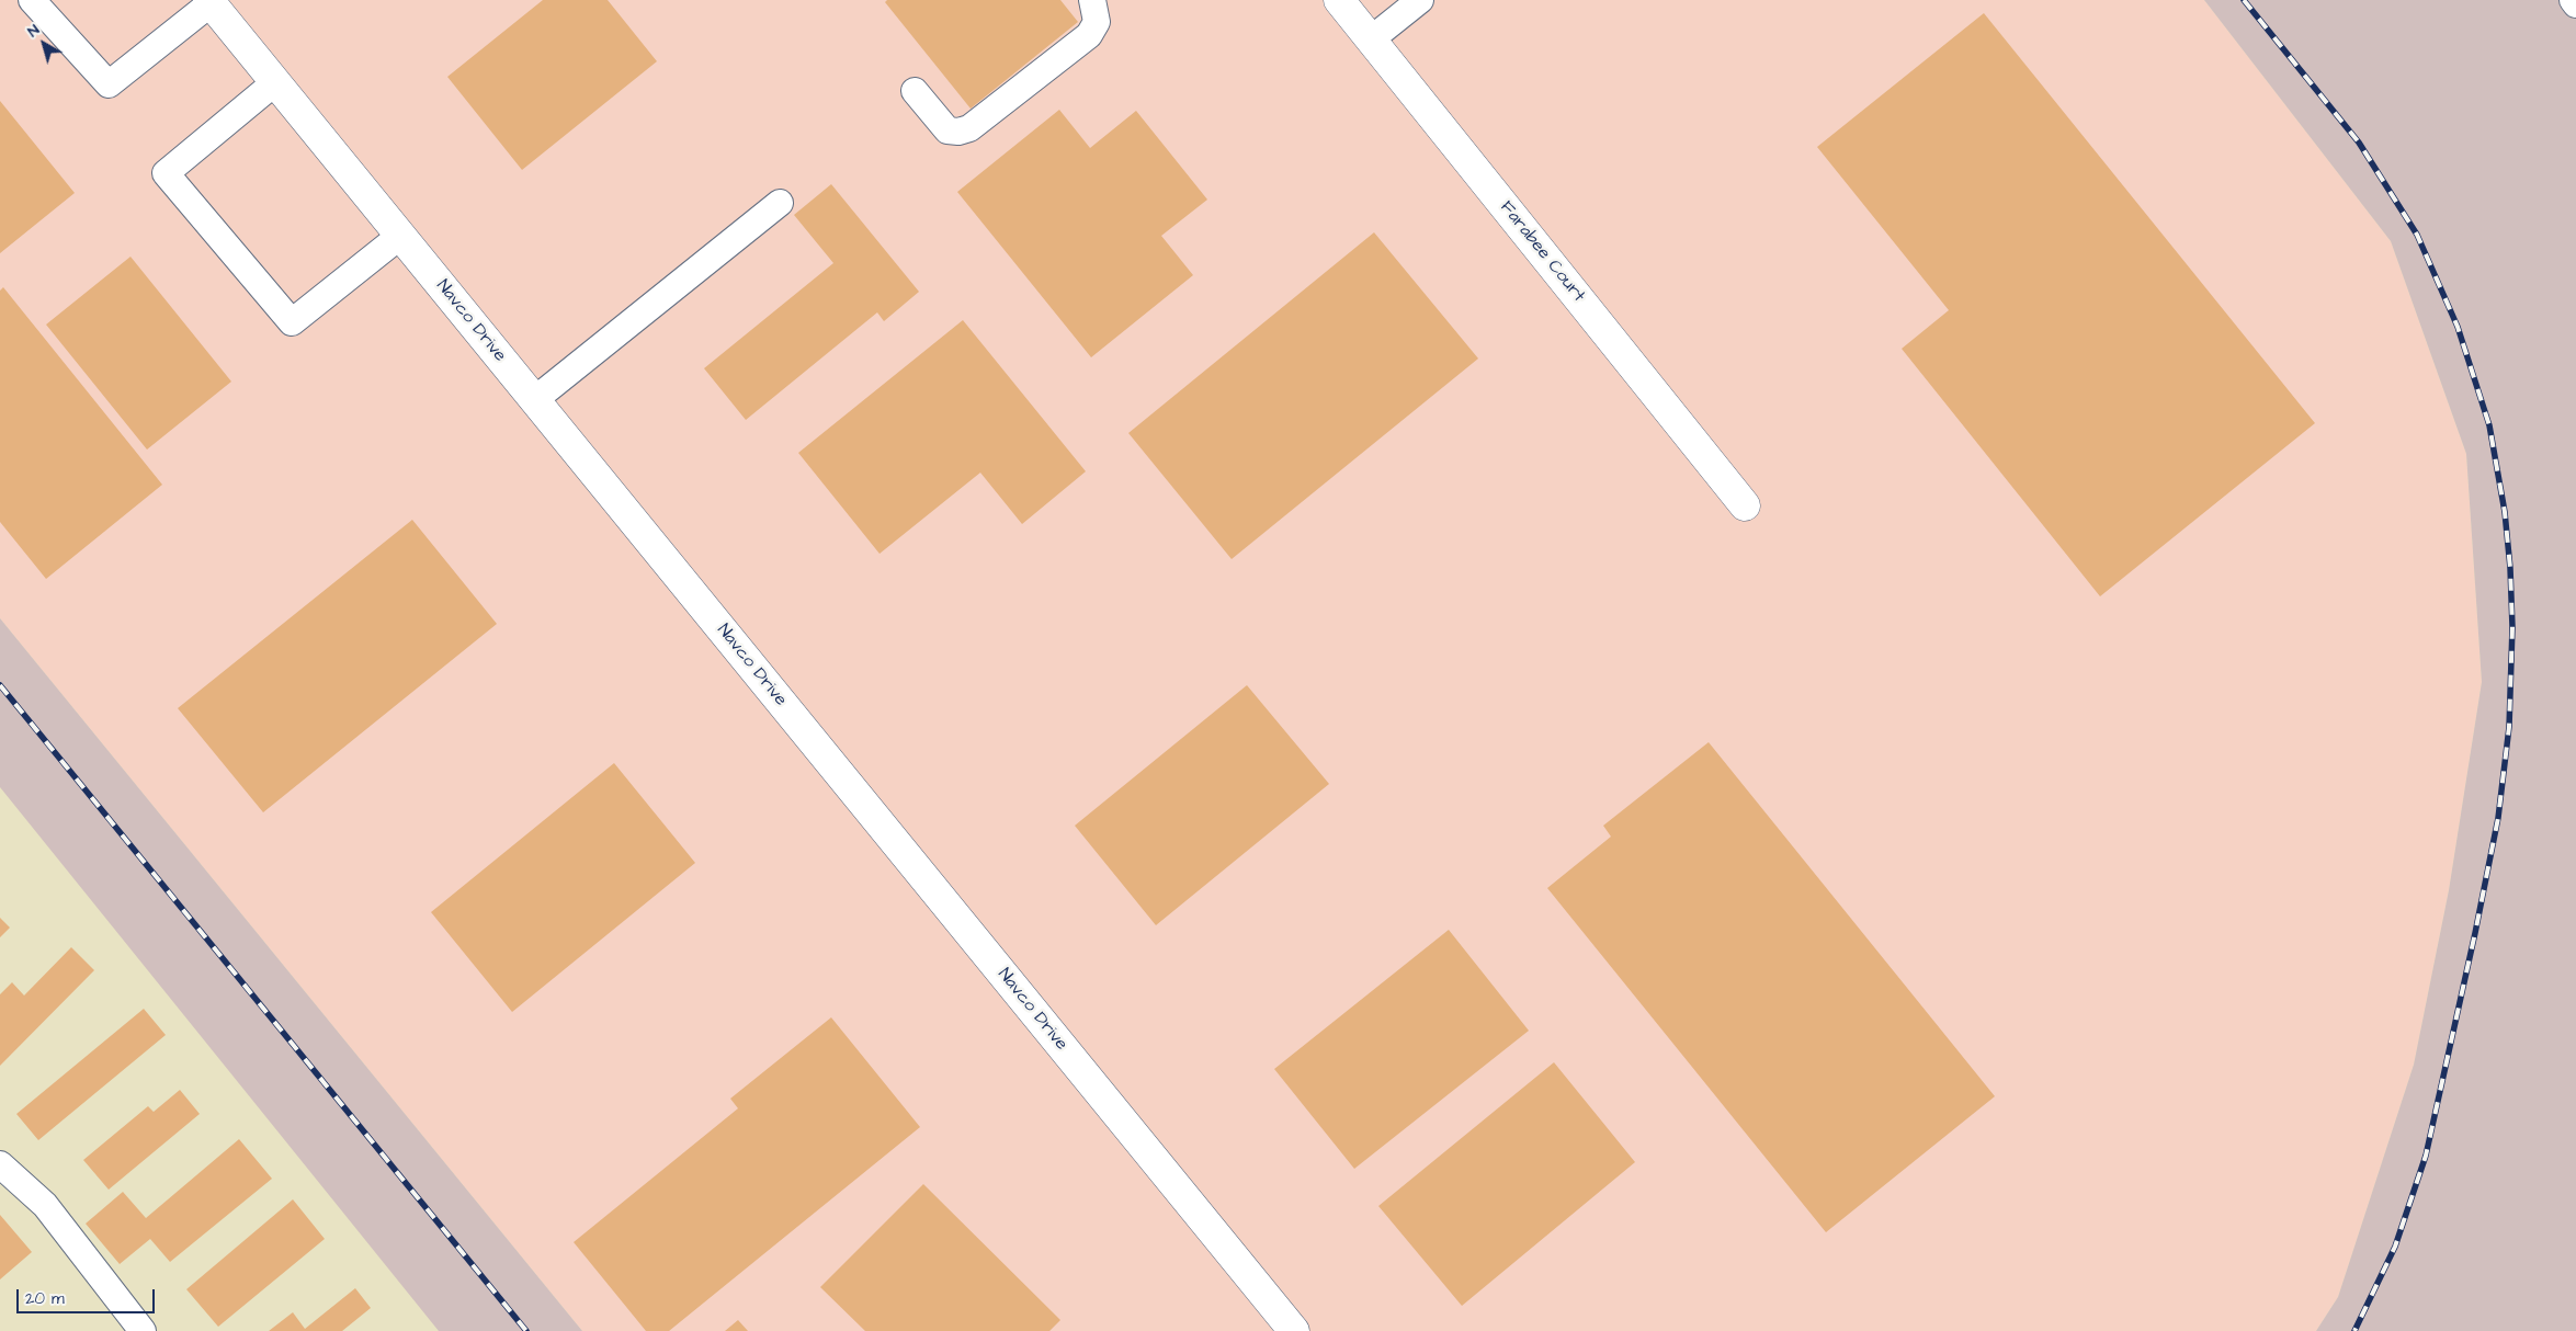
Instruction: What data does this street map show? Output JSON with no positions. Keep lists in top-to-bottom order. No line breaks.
{"streets":{"street":["Farabee Court","Navco Drive"]},"scale_bar":"20 m","north":"top left"}
